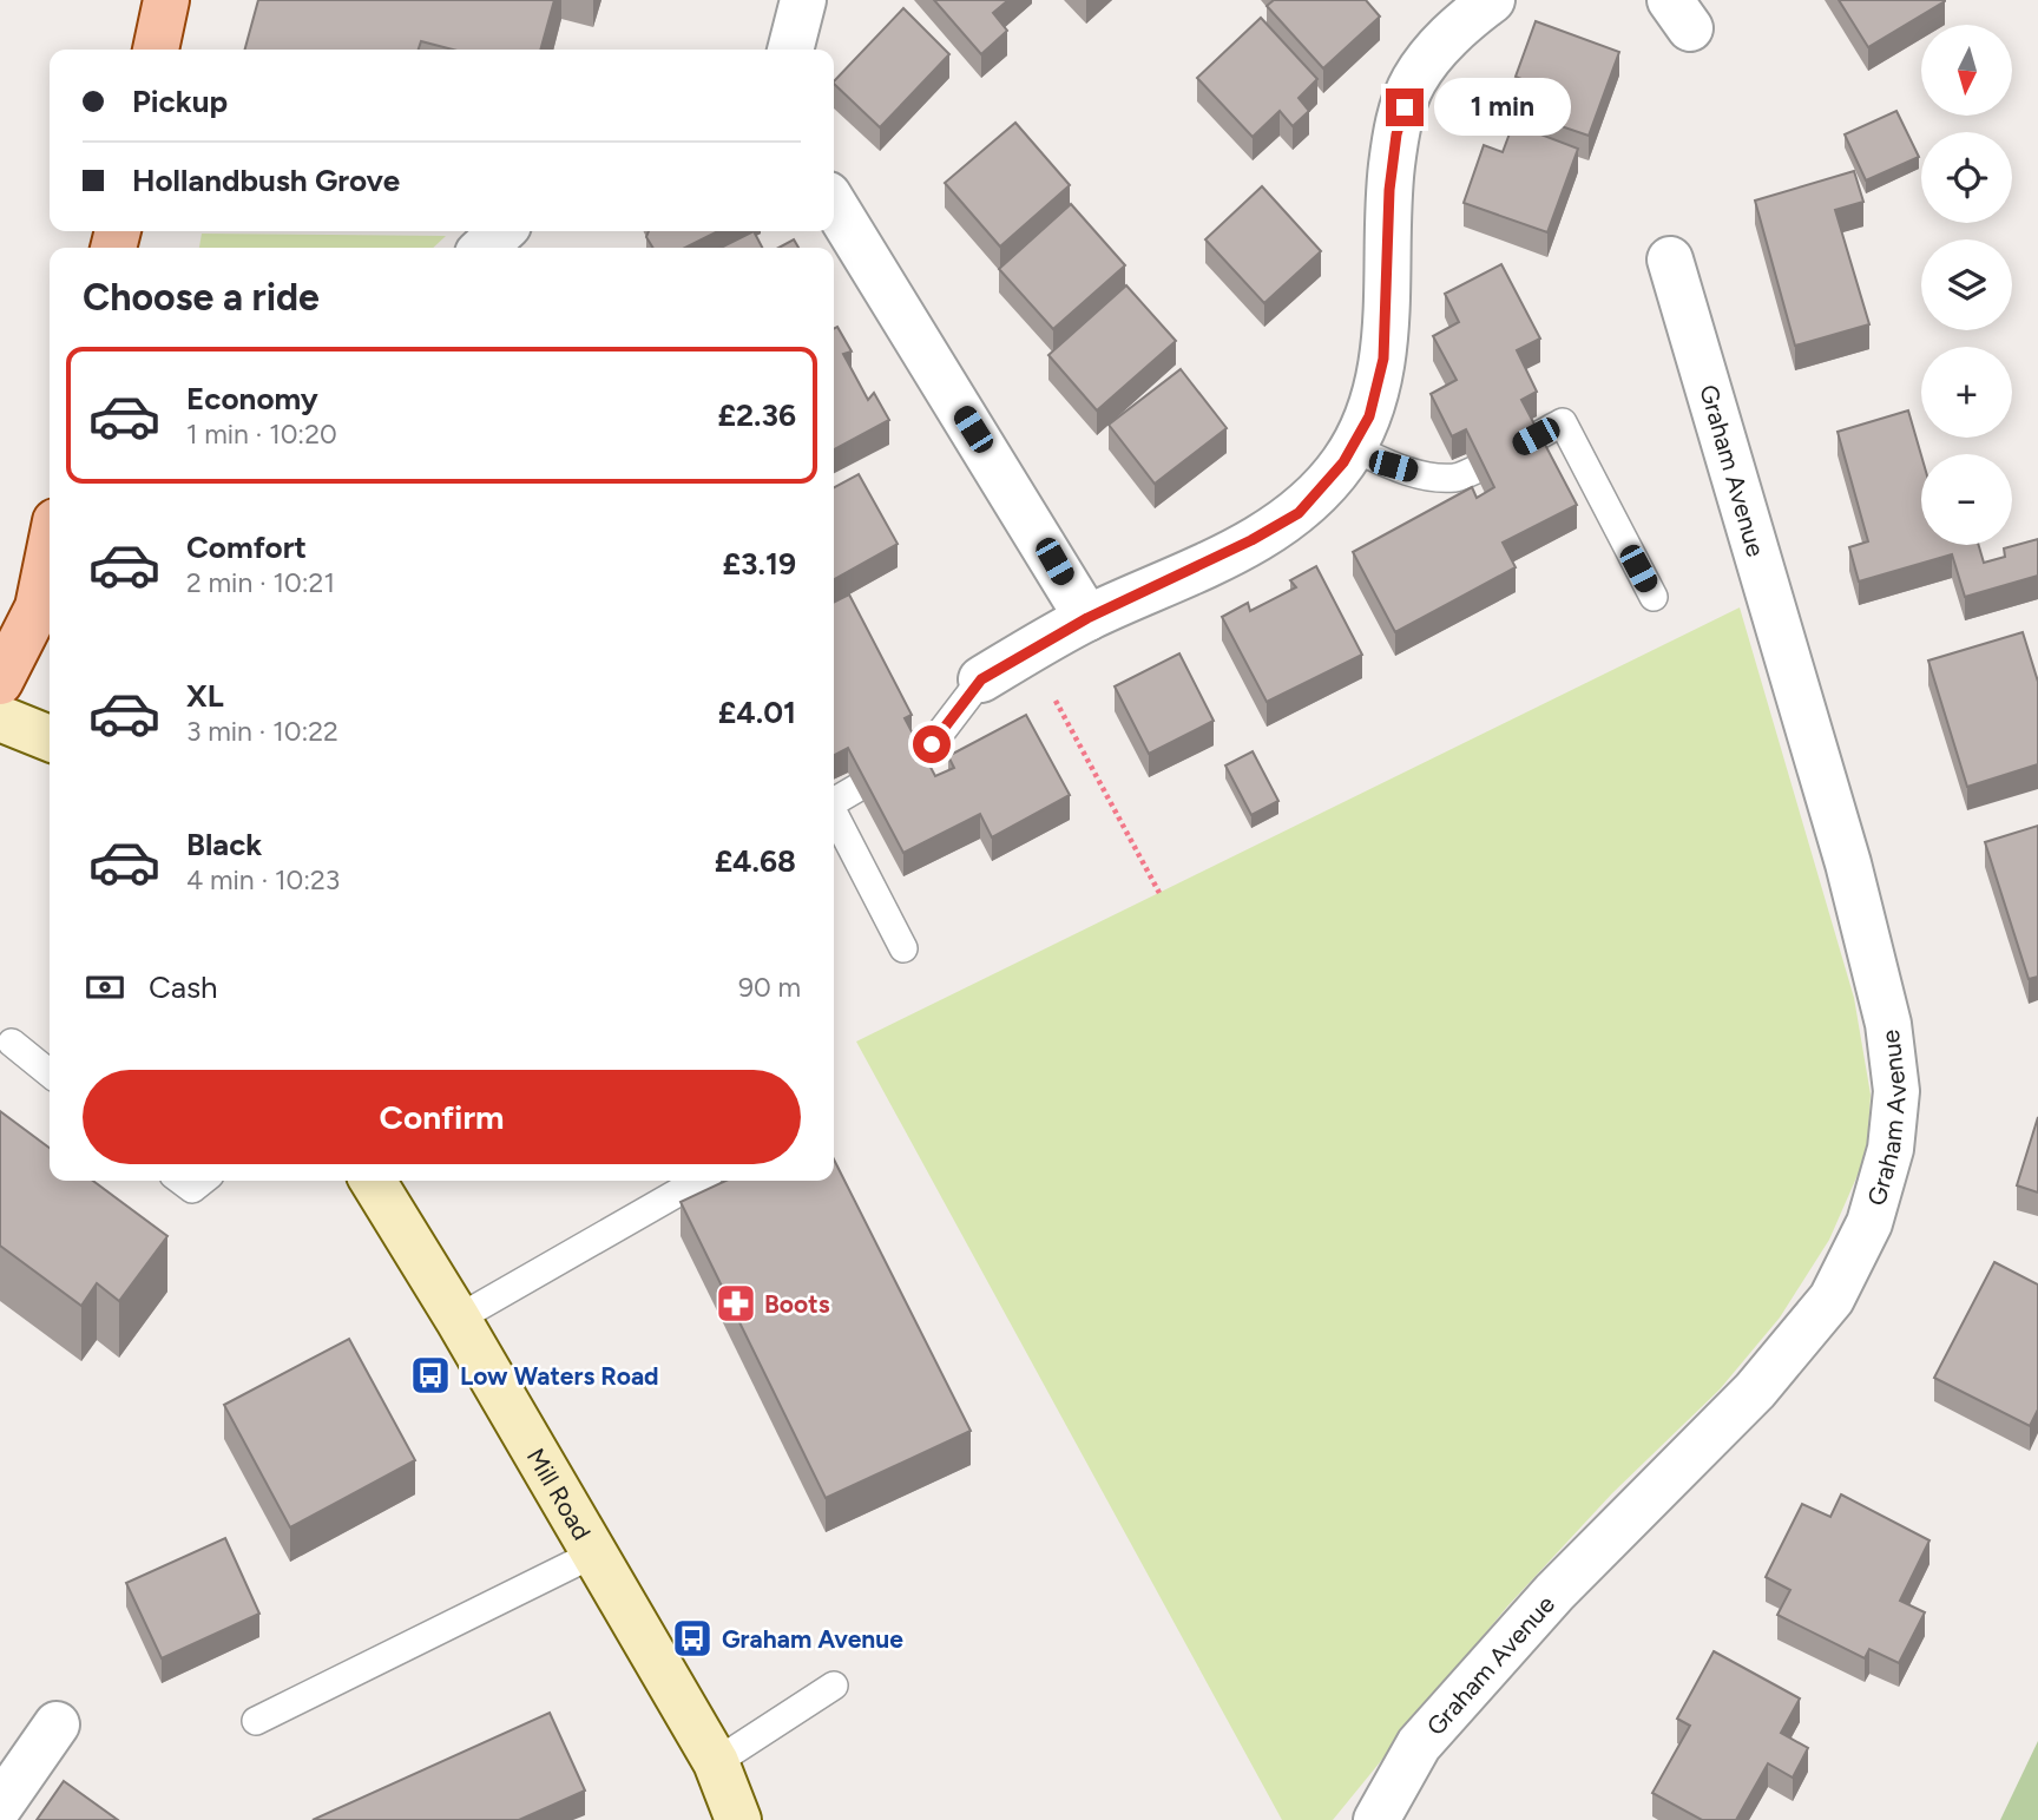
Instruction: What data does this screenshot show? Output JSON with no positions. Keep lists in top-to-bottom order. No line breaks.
{"streets":{"main road":["Mill Road"],"street":["Graham Avenue"]},"places":{"pharmacy":["Boots"],"bus stop":["Low Waters Road","Graham Avenue"]},"north":"bottom","page":{"map_buttons":["+","−"],"banner":["Pickup","Hollandbush Grove"],"bubble":"1 min","heading":"Choose a ride","list":[{"name":"Economy","note":"1 min · 10:20","value":"£2.36"},{"name":"Comfort","note":"2 min · 10:21","value":"£3.19"},{"name":"XL","note":"3 min · 10:22","value":"£4.01"},{"name":"Black","note":"4 min · 10:23","value":"£4.68"}],"pay":["Cash","90 m"],"buttons":"Confirm"}}
